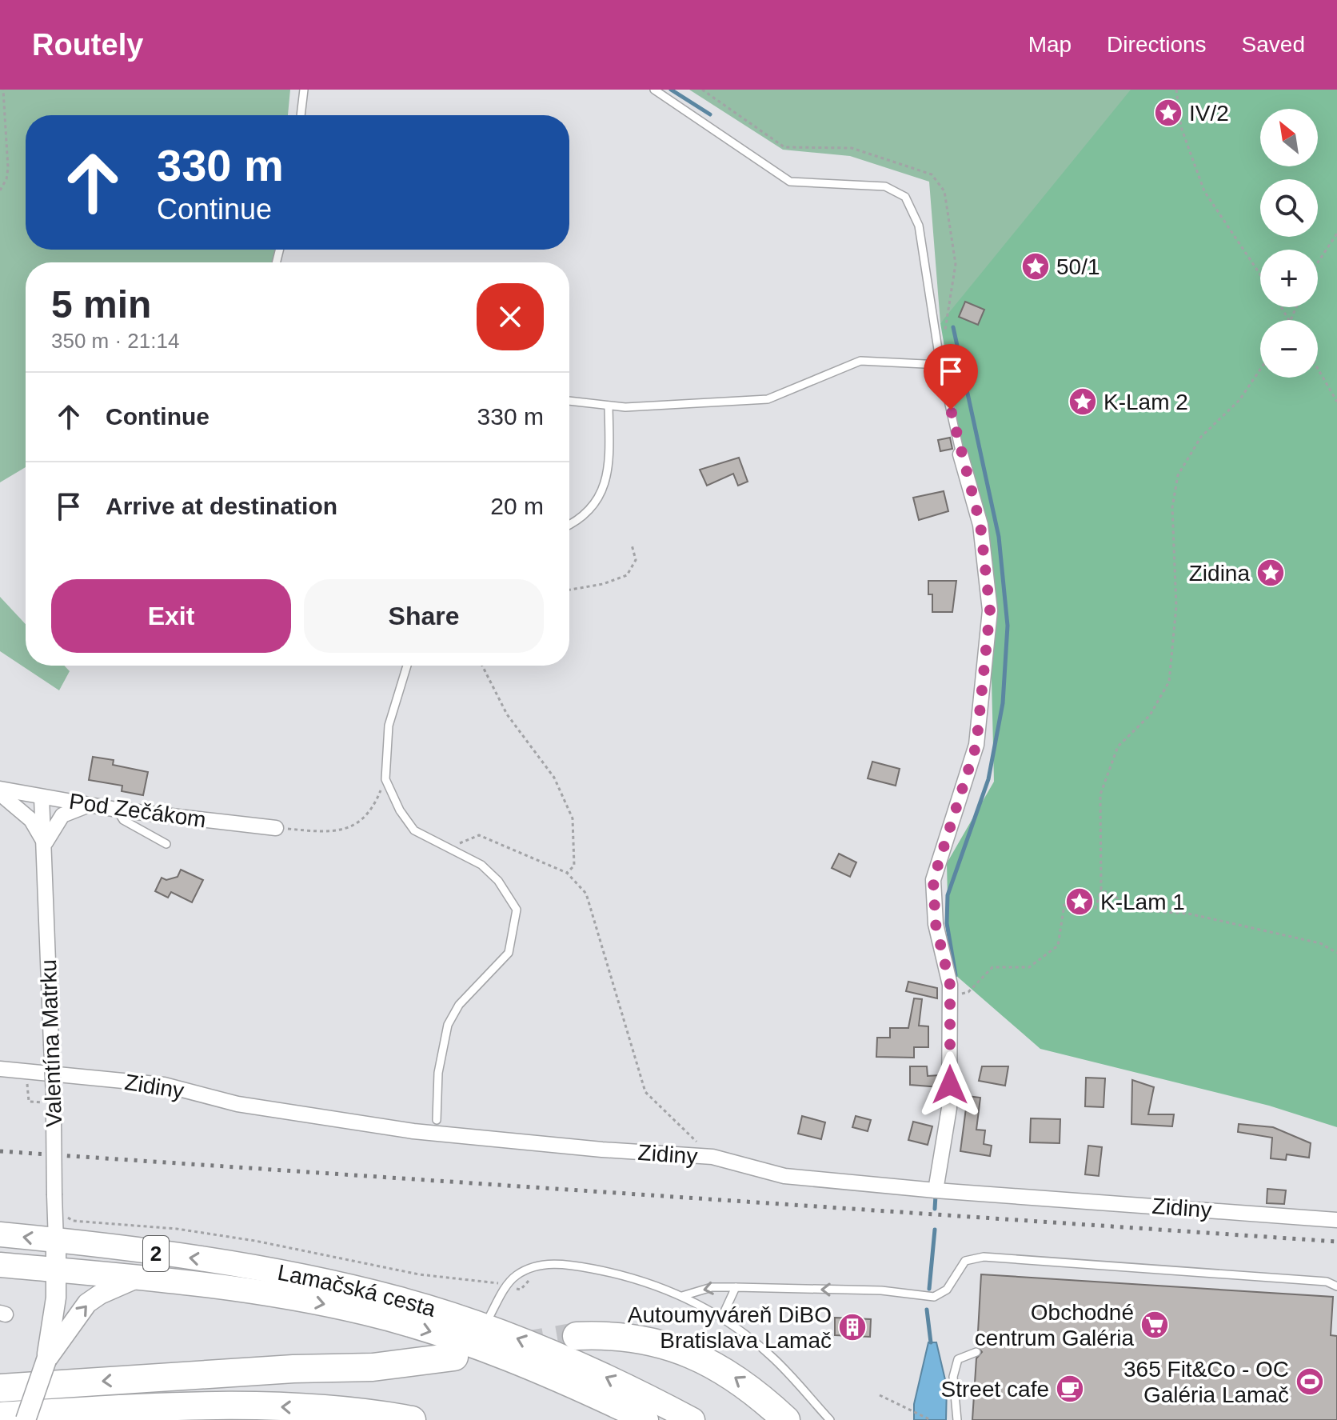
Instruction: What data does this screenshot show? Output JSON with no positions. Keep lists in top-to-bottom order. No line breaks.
{"streets":{"main road":["2","Lamačská cesta"],"street":["Pod Zečákom","Valentína Matrku","Zidiny"]},"crossings":[["Pod Zečákom","Valentína Matrku"],["Valentína Matrku","Lamačská cesta"]],"places":{"place":["IV/2","50/1","K-Lam 2","Zidina","K-Lam 1"],"supermarket":["Obchodné centrum Galéria"],"building":["Autoumyváreň DiBO Bratislava Lamač"],"sports":["365 Fit&Co - OC Galéria Lamač"],"cafe":["Street cafe"]},"north":"top left","page":{"header":"Routely","nav":["Map","Directions","Saved"],"map_buttons":["+","−"],"turn":["330 m","Continue"],"heading":["5 min","350 m · 21:14"],"list":[{"name":"Continue","value":"330 m"},{"name":"Arrive at destination","value":"20 m"}],"buttons":["Exit","Share"]}}
